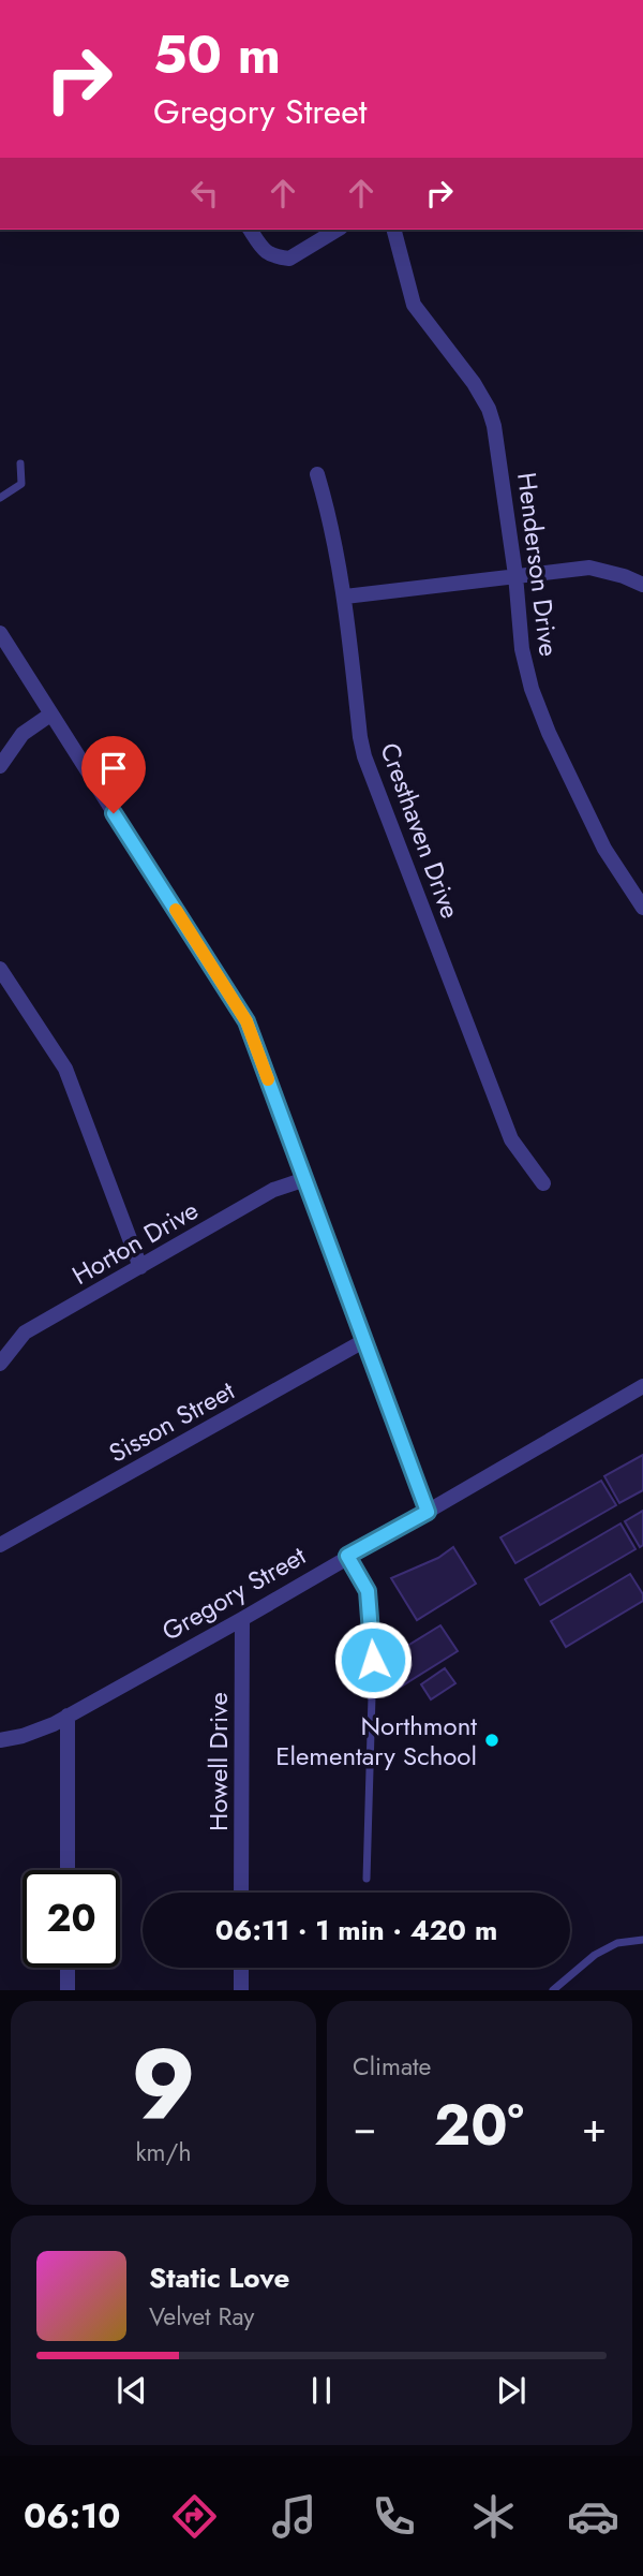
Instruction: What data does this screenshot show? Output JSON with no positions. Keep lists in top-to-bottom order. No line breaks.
{"streets":{"street":["Henderson Drive","Cresthaven Drive","Horton Drive","Sisson Street","Gregory Street","Howell Drive"]},"crossings":[["Gregory Street","Howell Drive"]],"places":["Northmont Elementary School"],"page":{"turn":["50 m","Gregory Street"],"limit":"20","trip":"06:11 · 1 min · 420 m","tile":[["9","km/h"],"Climate"],"heat":["−","20°","+"],"song":["Static Love","Velvet Ray"],"tabs":"06:10"}}
